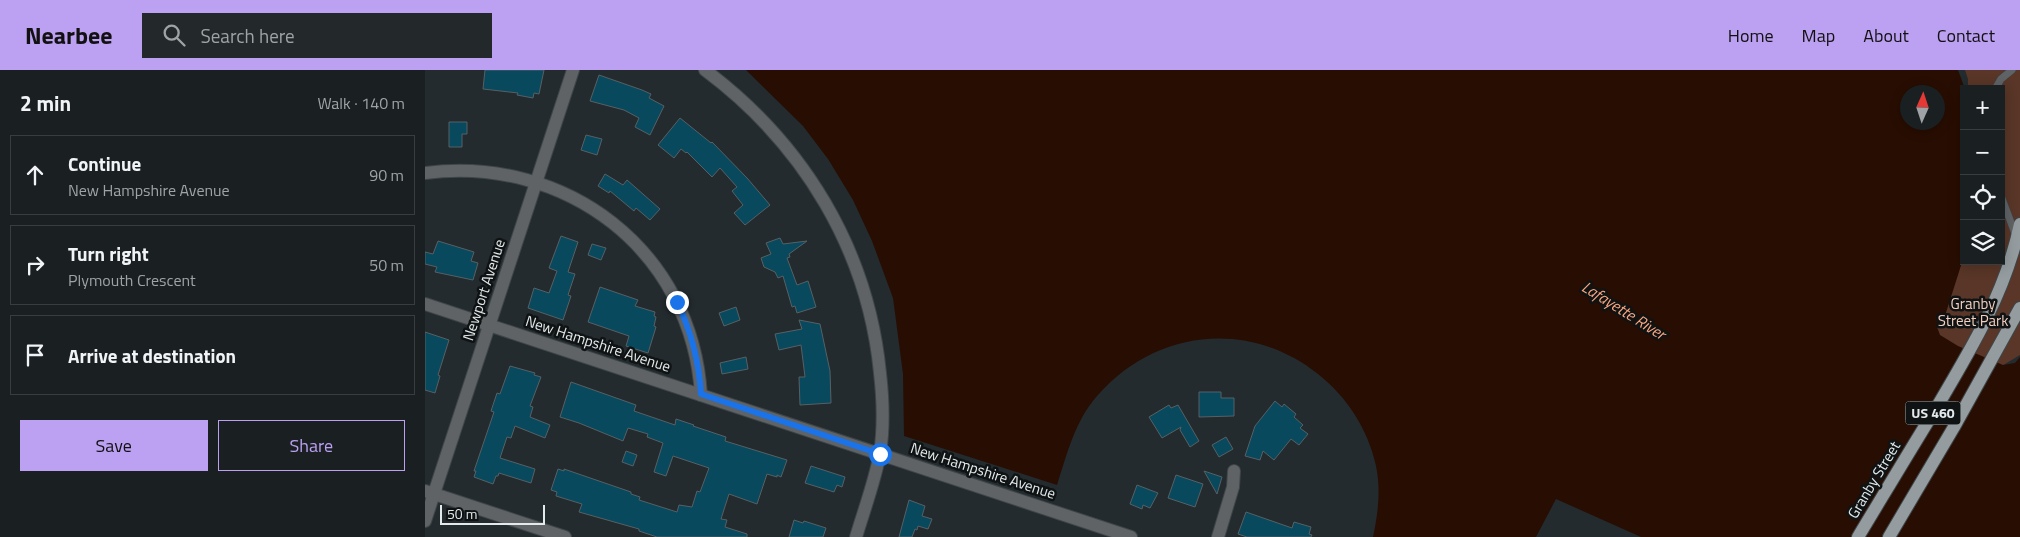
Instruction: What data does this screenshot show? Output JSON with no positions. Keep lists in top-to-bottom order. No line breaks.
{"streets":{"main road":["US 460","Granby Street"],"street":["Newport Avenue","New Hampshire Avenue"]},"crossings":[["Newport Avenue","New Hampshire Avenue"]],"water":["Lafayette River"],"parks":["Granby Street Park"],"scale_bar":"50 m","north":"top","page":{"header":"Nearbee","search":"Search here","nav":["Home","Map","About","Contact"],"heading":["2 min","Walk · 140 m"],"map_buttons":["+","−"],"list":[["Continue","New Hampshire Avenue","90 m"],["Turn right","Plymouth Crescent","50 m"],"Arrive at destination"],"buttons":["Save","Share"],"scale":"50 m"}}
